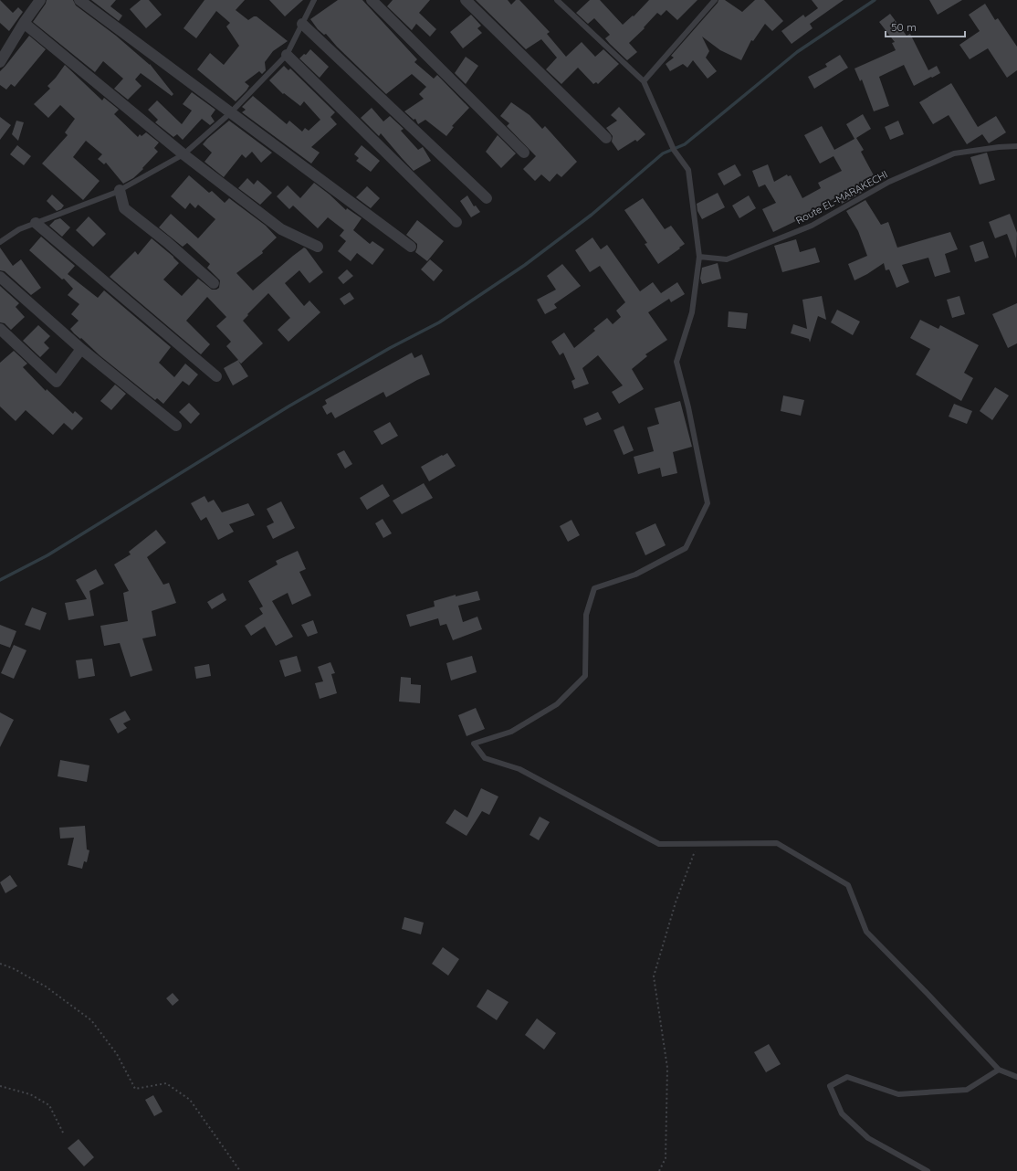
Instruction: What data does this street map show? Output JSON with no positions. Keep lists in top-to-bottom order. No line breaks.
{"streets":{"lane":["Route EL-MARAKECHI"]},"scale_bar":"50 m"}
